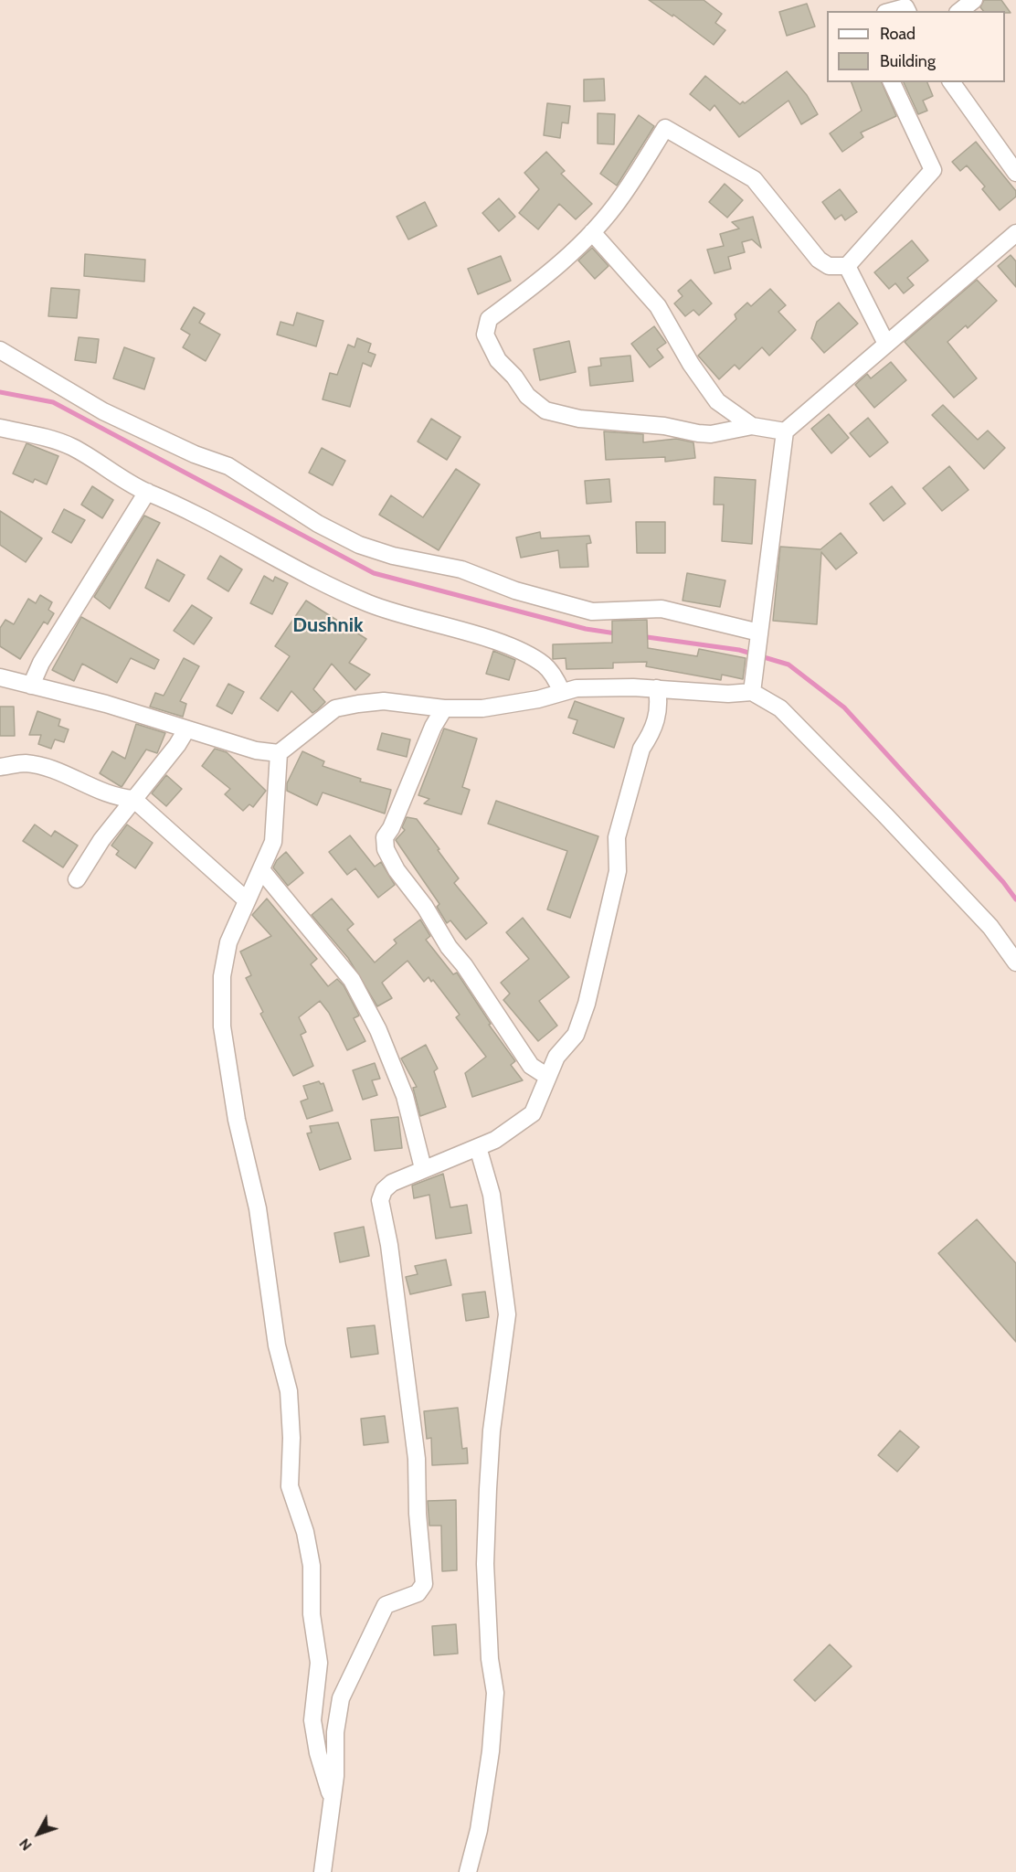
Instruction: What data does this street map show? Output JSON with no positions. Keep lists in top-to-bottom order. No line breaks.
{"districts":["Dushnik"],"legend":["Road","Building"],"north":"bottom left"}
